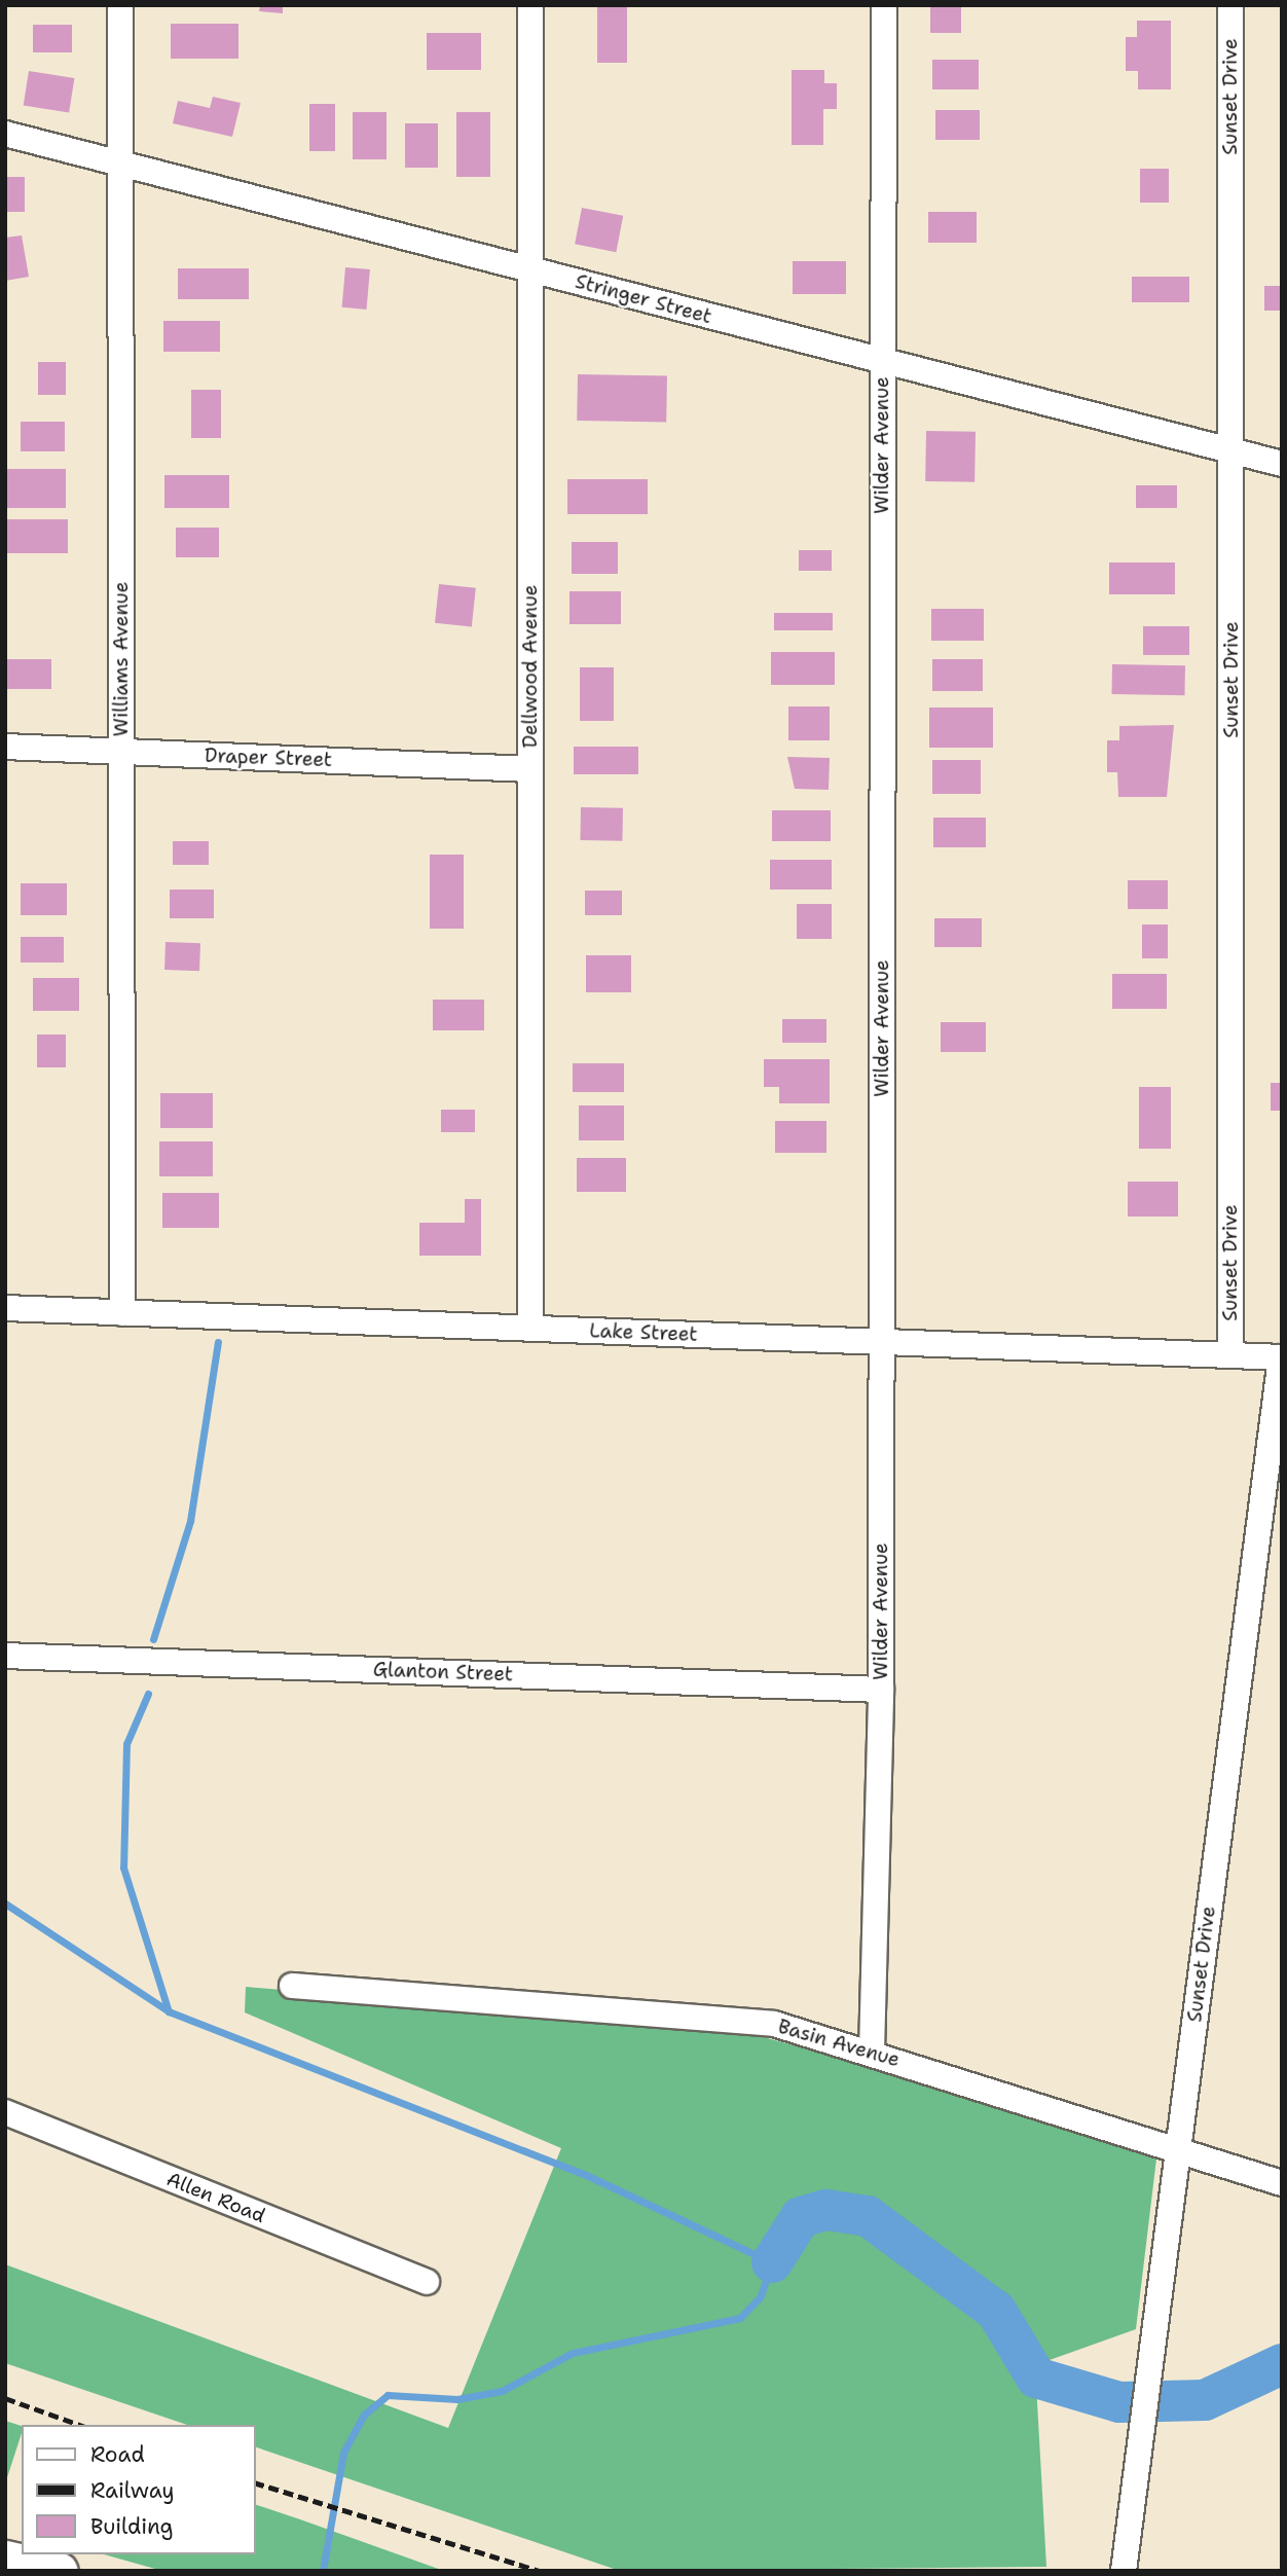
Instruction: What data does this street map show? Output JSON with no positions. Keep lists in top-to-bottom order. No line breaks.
{"streets":{"street":["Sunset Drive","Stringer Street","Wilder Avenue","Williams Avenue","Dellwood Avenue","Draper Street","Lake Street","Glanton Street","Basin Avenue","Allen Road"]},"crossings":[["Sunset Drive","Stringer Street"],["Sunset Drive","Lake Street"],["Sunset Drive","Basin Avenue"],["Stringer Street","Wilder Avenue"],["Stringer Street","Williams Avenue"],["Stringer Street","Dellwood Avenue"],["Wilder Avenue","Lake Street"],["Wilder Avenue","Glanton Street"],["Wilder Avenue","Basin Avenue"],["Williams Avenue","Draper Street"],["Williams Avenue","Lake Street"],["Dellwood Avenue","Draper Street"],["Dellwood Avenue","Lake Street"]],"legend":["Road","Railway","Building"]}
